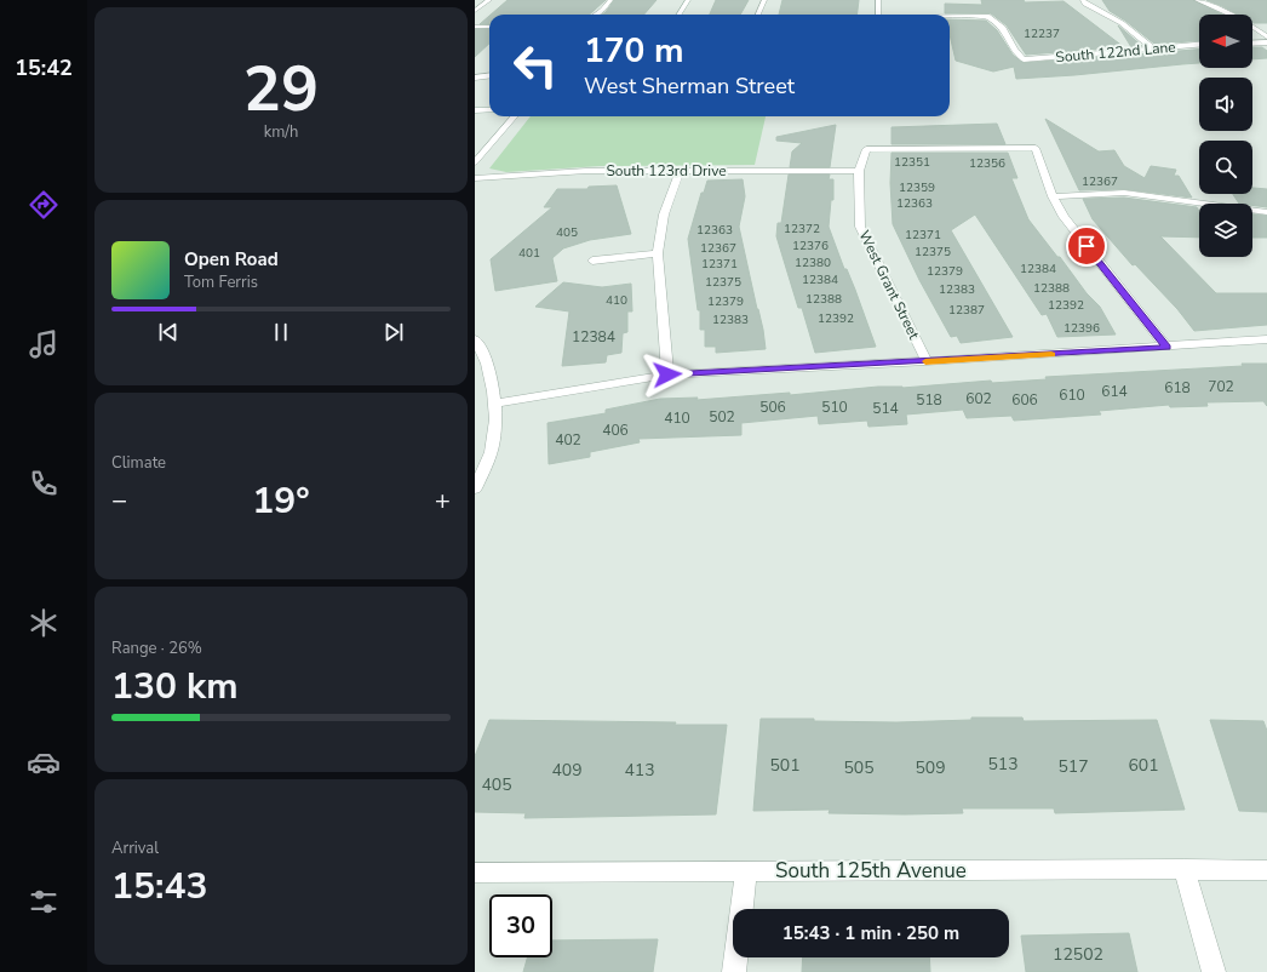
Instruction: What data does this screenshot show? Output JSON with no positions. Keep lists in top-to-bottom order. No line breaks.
{"streets":{"street":["South 122nd Lane","South 123rd Drive","West Grant Street","South 125th Avenue"]},"crossings":[["South 123rd Drive","West Grant Street"]],"house_numbers":["12237","12351","12356","12367","12359","12363","12372","12363","405","12371","12376","12367","12375","401","12380","12371","12384","12379","12384","12375","12388","12383","12388","410","12379","12392","12387","12392","12383","12396","12384","702","618","614","610","602","518","606","506","510","514","502","410","406","402","513","501","601","517","505","509","409","413","405","12502"],"north":"left","page":{"tabs":"15:42","tile":[["29","km/h"],"Climate",["Range · 26%","130 km"],["Arrival","15:43"]],"turn":["170 m","West Sherman Street"],"song":["Open Road","Tom Ferris"],"heat":["−","19°","+"],"limit":"30","trip":"15:43 · 1 min · 250 m"}}
